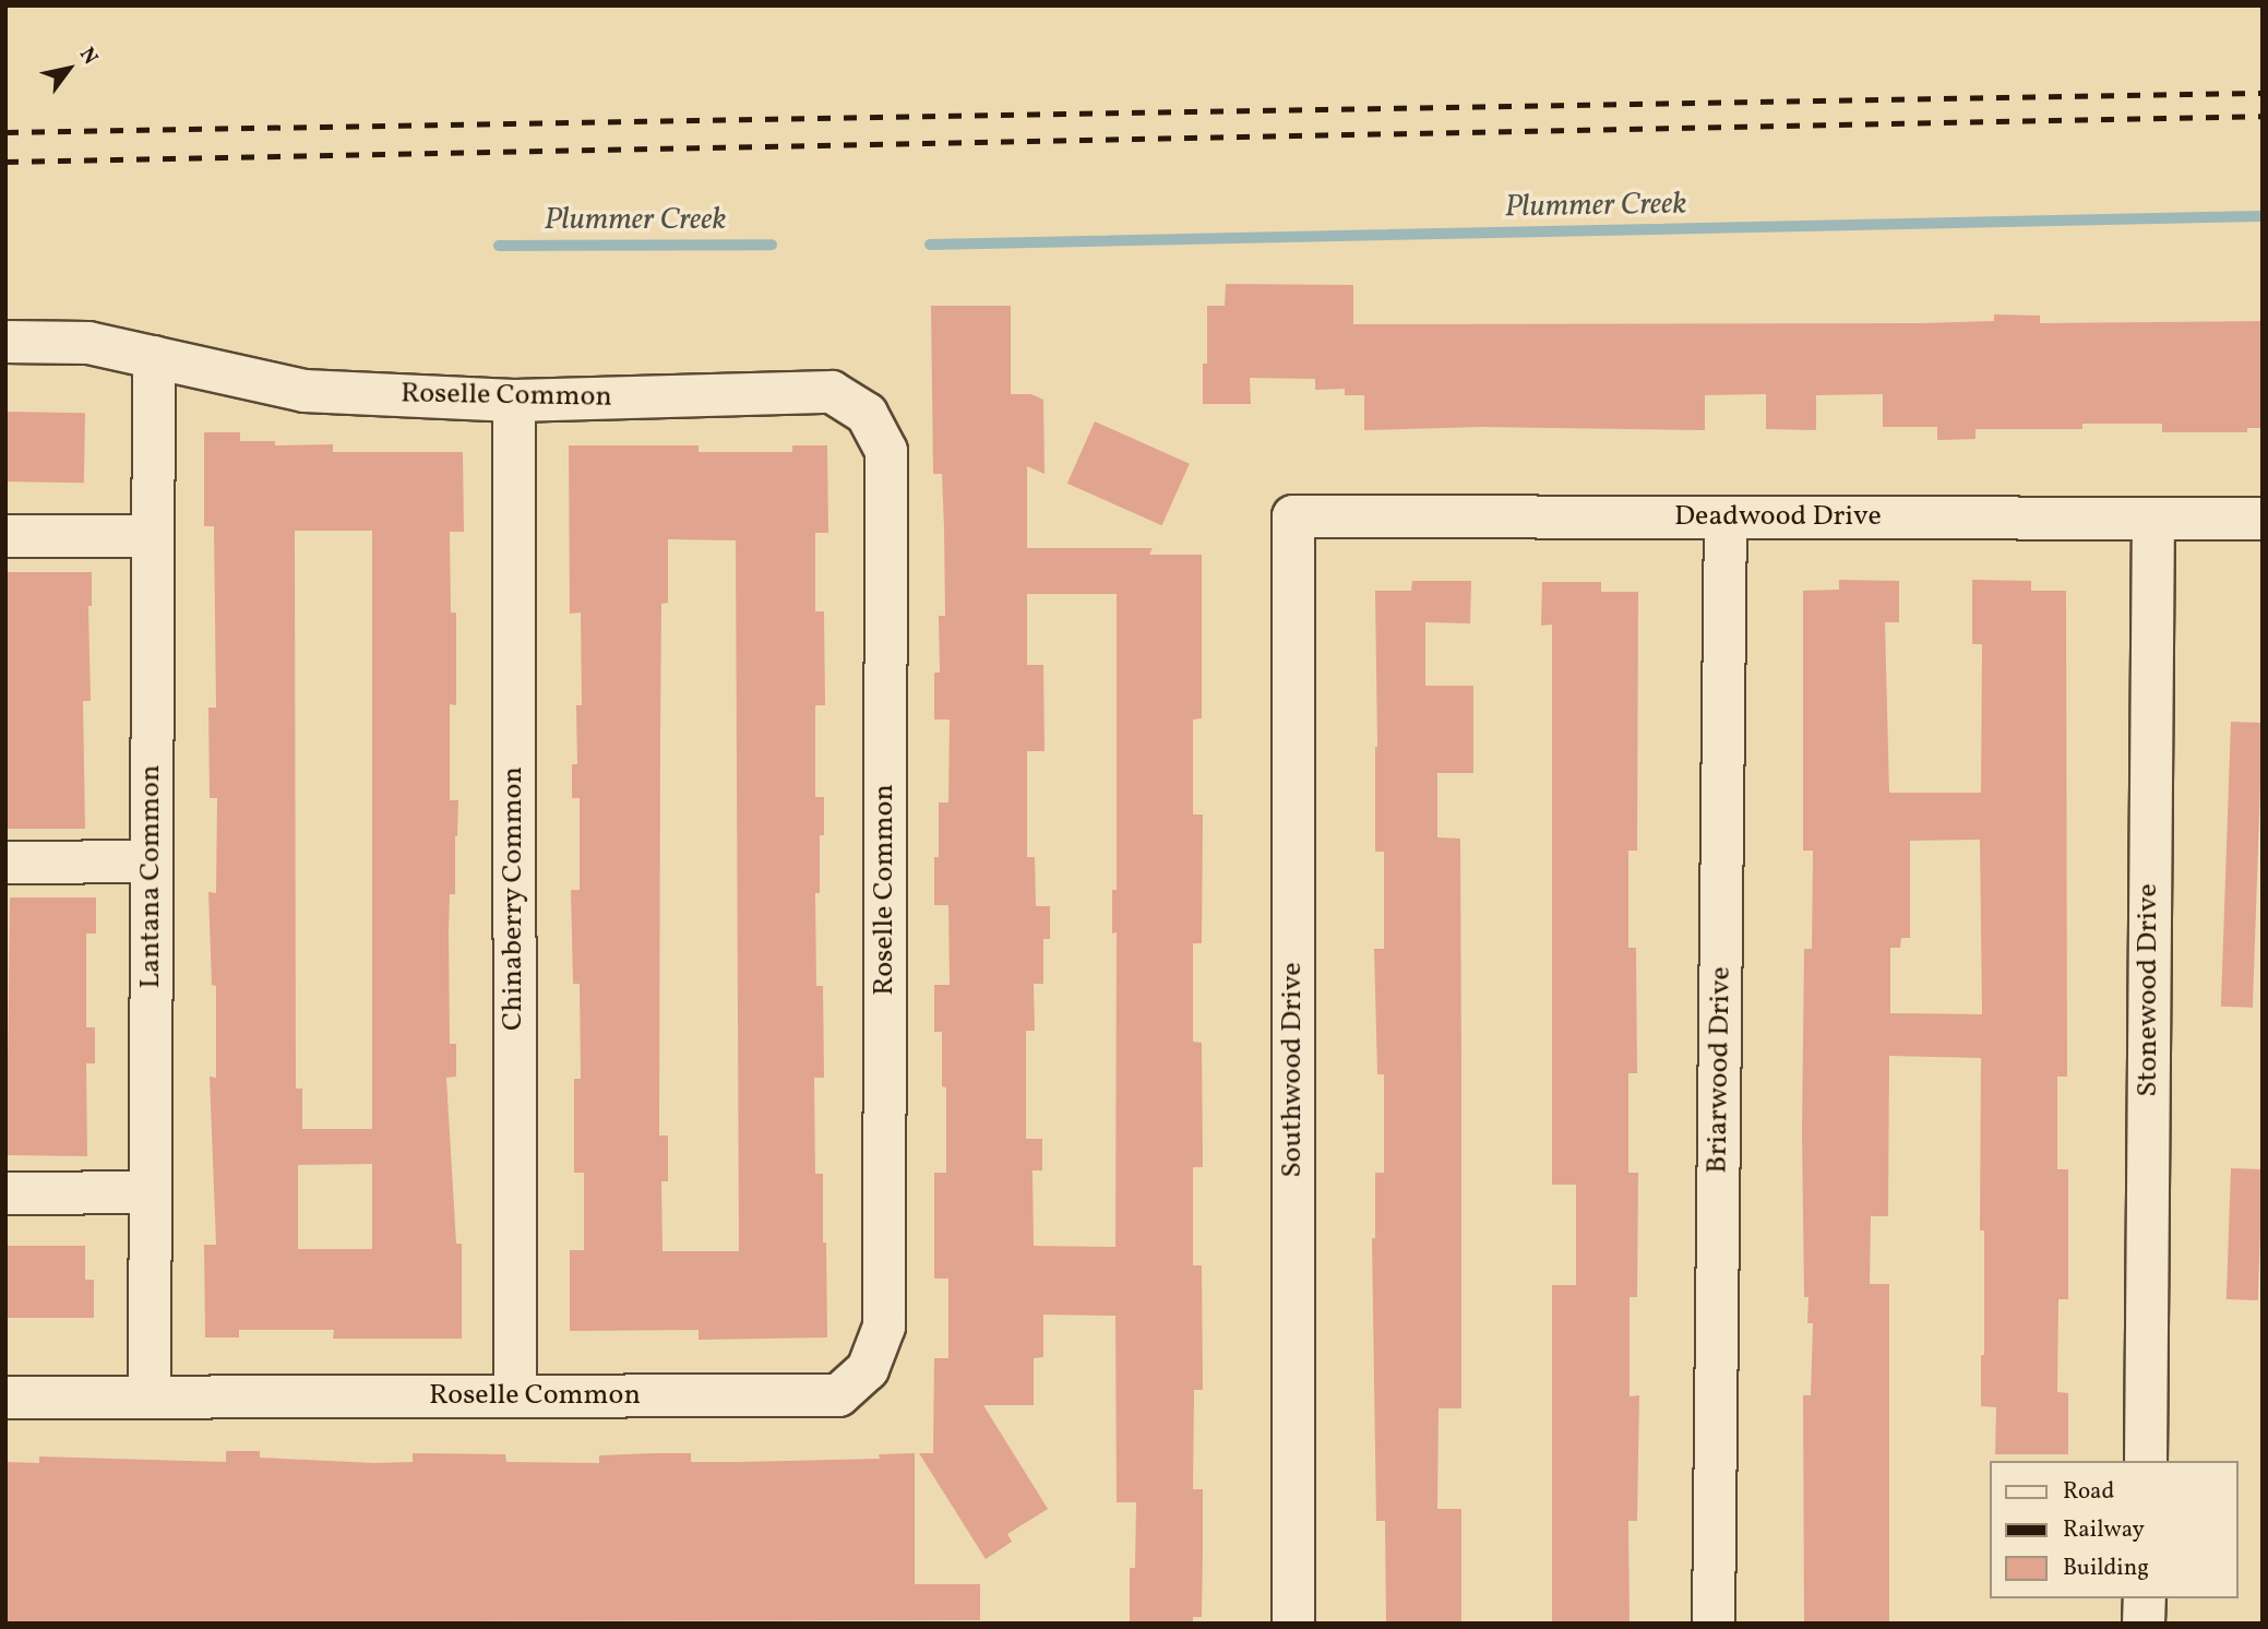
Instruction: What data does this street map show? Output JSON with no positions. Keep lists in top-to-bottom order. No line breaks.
{"streets":{"street":["Roselle Common","Deadwood Drive","Lantana Common","Chinaberry Common","Stonewood Drive","Southwood Drive","Briarwood Drive"]},"crossings":[["Roselle Common","Lantana Common"],["Roselle Common","Chinaberry Common"],["Deadwood Drive","Stonewood Drive"],["Deadwood Drive","Southwood Drive"],["Deadwood Drive","Briarwood Drive"]],"water":["Plummer Creek"],"legend":["Road","Railway","Building"],"north":"top right"}
